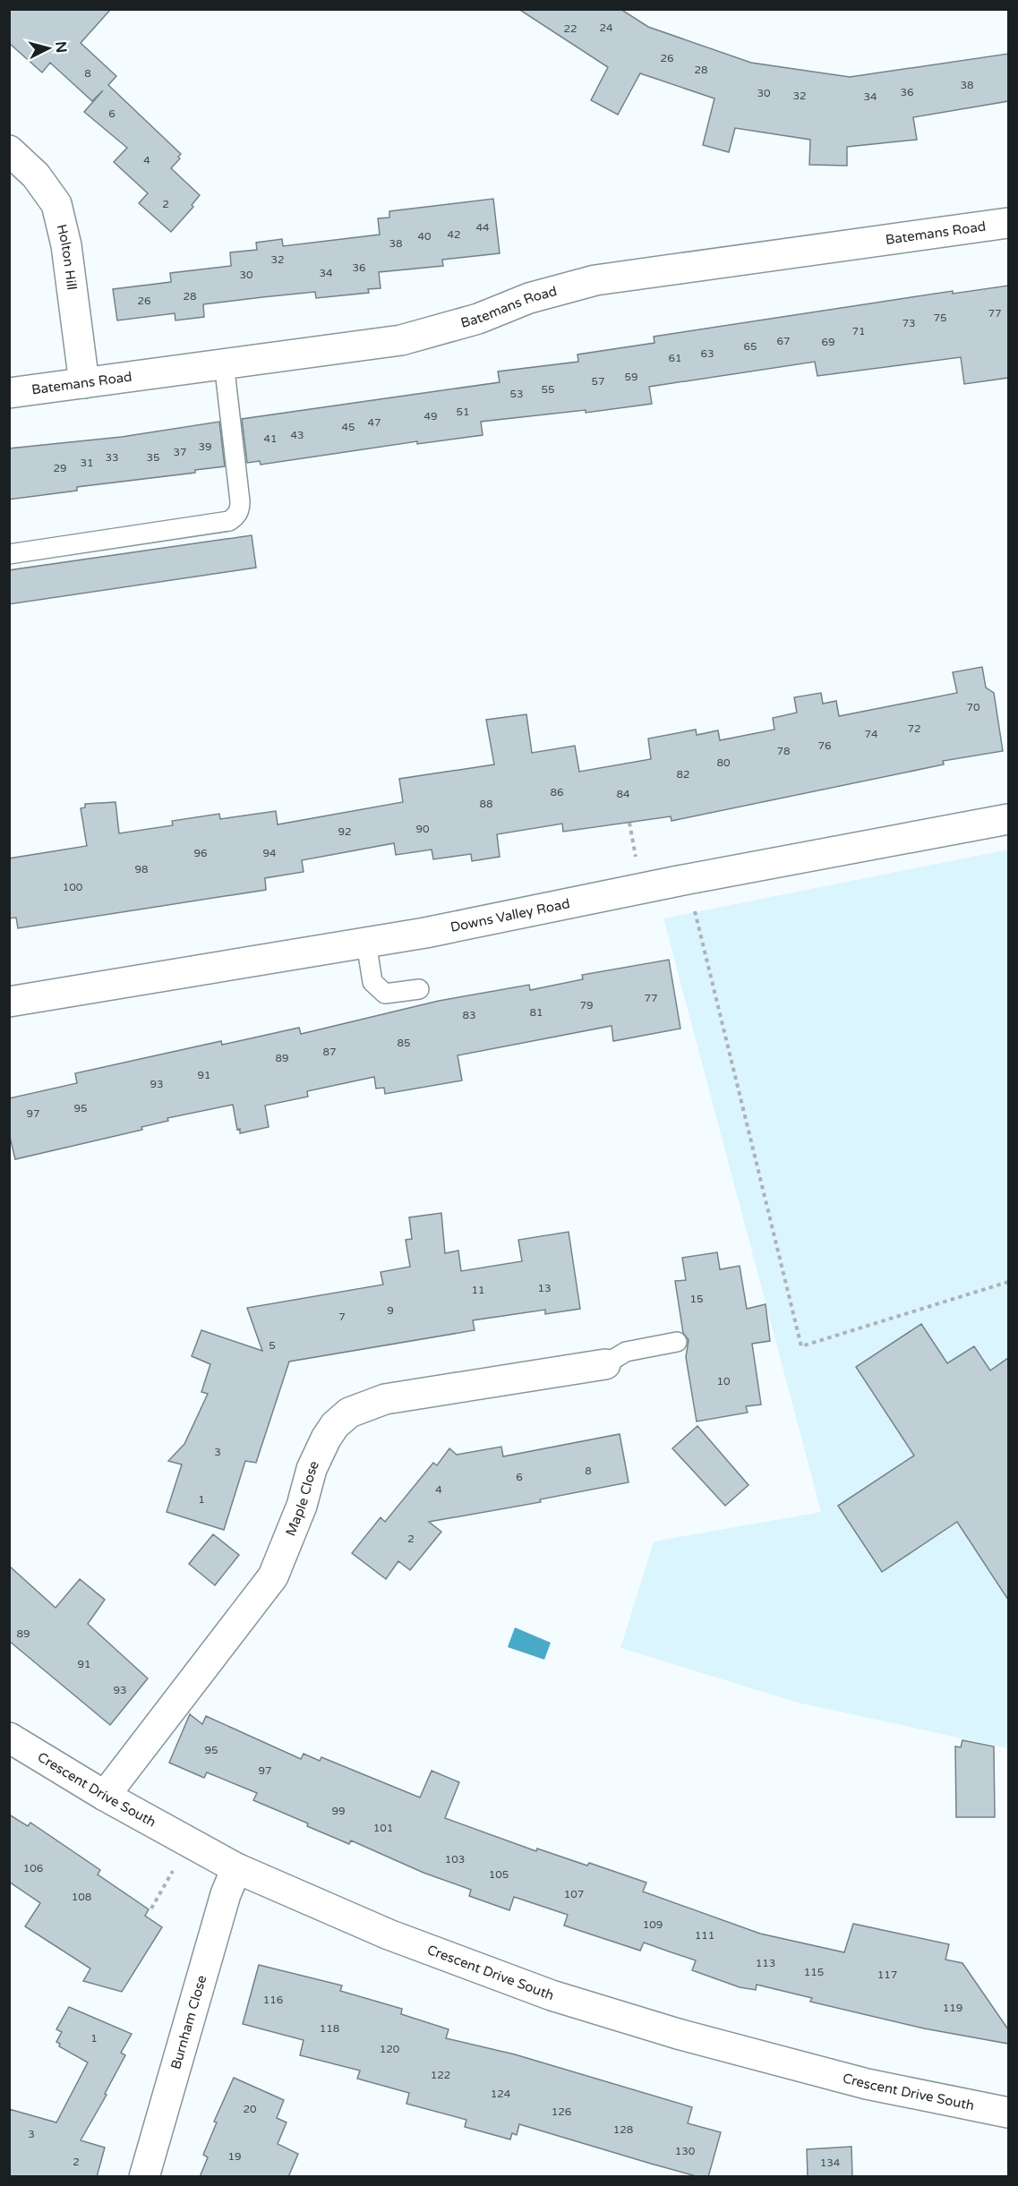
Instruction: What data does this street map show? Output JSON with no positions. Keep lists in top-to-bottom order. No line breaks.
{"streets":{"street":["Batemans Road","Holton Hill","Downs Valley Road","Maple Close","Crescent Drive South","Burnham Close"]},"crossings":[["Batemans Road","Holton Hill"],["Maple Close","Crescent Drive South"],["Crescent Drive South","Burnham Close"]],"house_numbers":["24","22","26","28","8","38","36","30","32","34","6","4","2","44","42","40","38","32","36","34","30","28","26","77","75","73","71","67","69","65","63","61","59","57","55","53","51","49","47","45","43","41","39","37","33","35","31","29","70","72","74","76","78","80","82","86","84","88","90","92","96","94","98","100","77","79","81","83","85","87","89","91","93","95","97","13","11","15","9","7","5","10","3","8","6","4","1","2","89","91","93","95","97","99","101","103","106","105","107","108","109","111","113","115","117","116","119","118","1","120","122","124","20","126","128","3","130","19","2","134"],"north":"right"}
